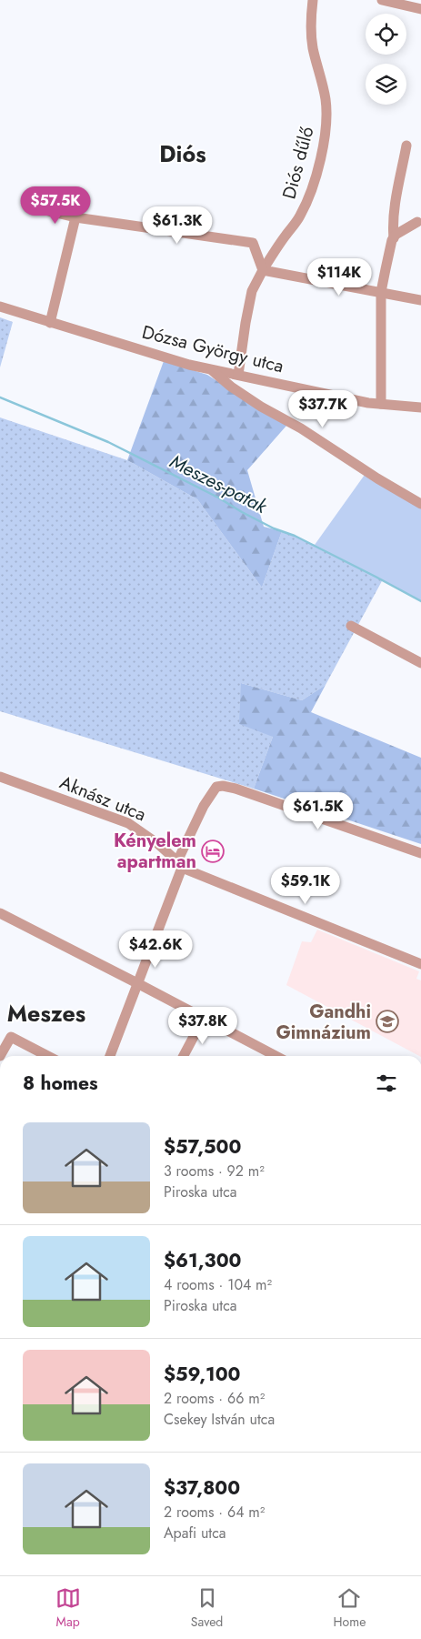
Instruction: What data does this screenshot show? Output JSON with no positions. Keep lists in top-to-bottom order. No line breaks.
{"streets":{"street":["Diós dűlő","Dózsa György utca","Aknász utca"]},"crossings":[["Diós dűlő","Dózsa György utca"]],"districts":["Diós","Meszes"],"water":["Meszes-patak"],"places":{"hotel":["Kényelem apartman"],"school or university":["Gandhi Gimnázium"]},"page":{"price":["$57.5K","$61.3K","$114K","$37.7K","$61.5K","$59.1K","$42.6K","$37.8K"],"heading":"8 homes","list":[{"name":"$57,500","note":"3 rooms · 92 m² · Piroska utca"},{"name":"$61,300","note":"4 rooms · 104 m² · Piroska utca"},{"name":"$59,100","note":"2 rooms · 66 m² · Csekey István utca"},{"name":"$37,800","note":"2 rooms · 64 m² · Apafi utca"}],"tabs":["Map","Saved","Home"]}}
